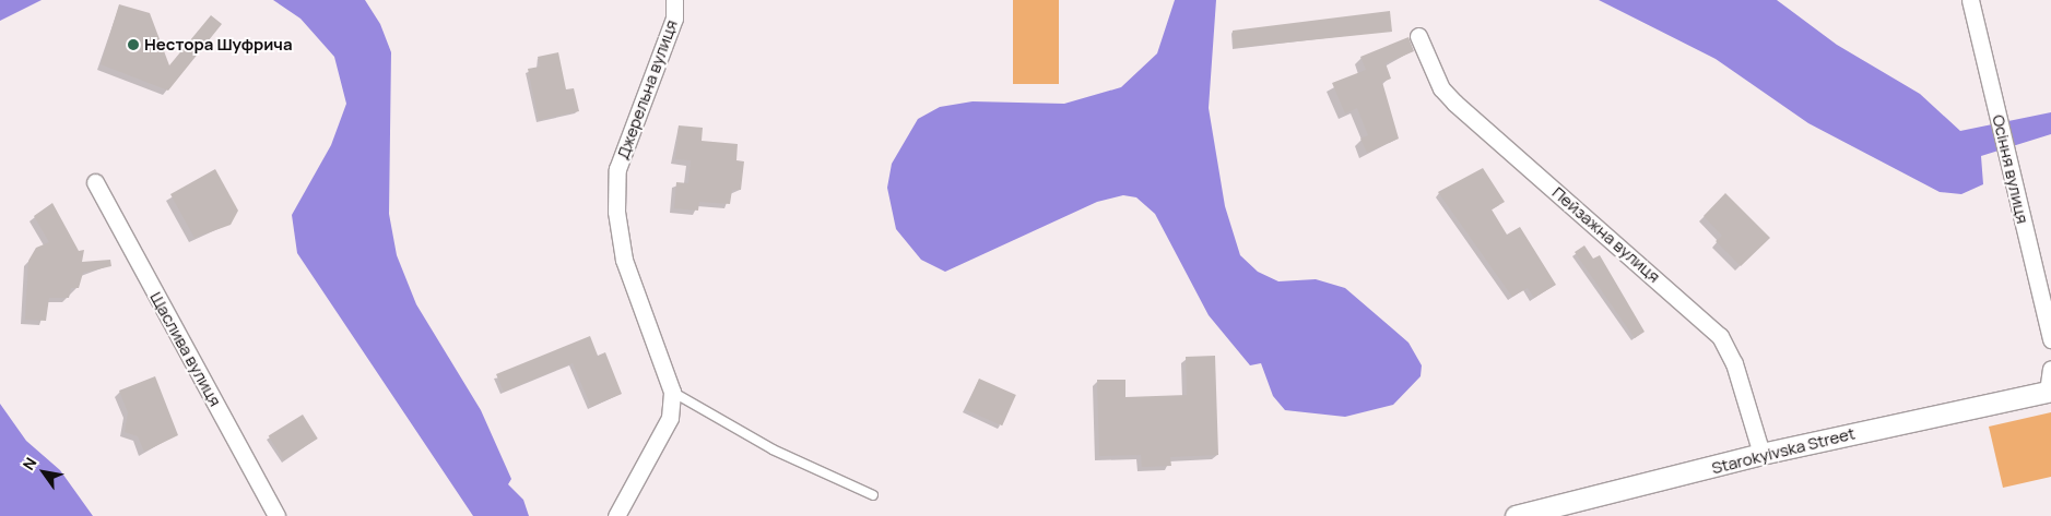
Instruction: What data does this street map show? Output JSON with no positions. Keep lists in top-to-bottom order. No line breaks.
{"streets":{"street":["Джерельна вулиця","Осіння вулиця","Пейзажна вулиця","Щаслива вулиця","Starokyivska Street"]},"crossings":[["Пейзажна вулиця","Starokyivska Street"]],"places":["Нестора Шуфрича"],"north":"top left"}
